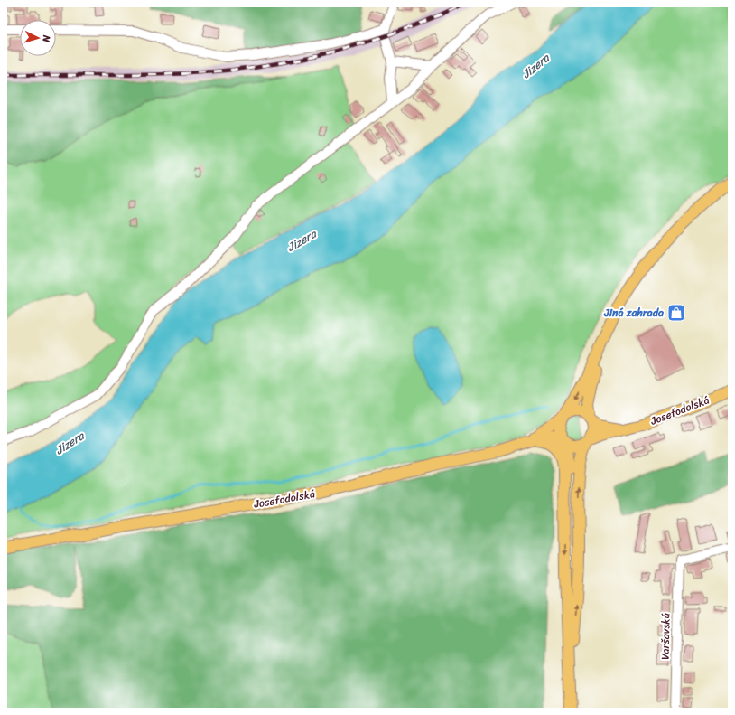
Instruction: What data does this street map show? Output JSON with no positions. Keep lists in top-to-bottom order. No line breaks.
{"streets":{"main road":["Josefodolská"],"street":["Varšavská"]},"water":["Jizera"],"places":{"shop":["Jiná zahrada"]},"north":"right"}
